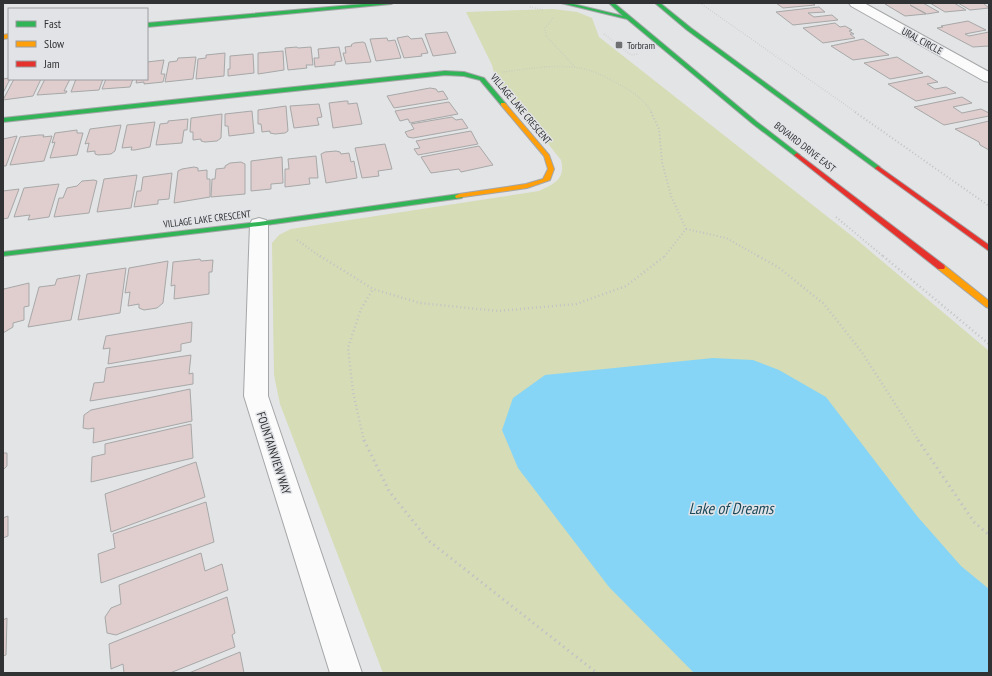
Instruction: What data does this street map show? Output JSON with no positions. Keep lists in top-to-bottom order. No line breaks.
{"streets":{"main road":["VILLAGE LAKE CRESCENT","BOVAIRD DRIVE EAST"],"street":["URAL CIRCLE","FOUNTAINVIEW WAY"]},"crossings":[["VILLAGE LAKE CRESCENT","FOUNTAINVIEW WAY"]],"water":["Lake of Dreams"],"places":{"transit":["Torbram"]},"legend":["Fast","Slow","Jam"]}
